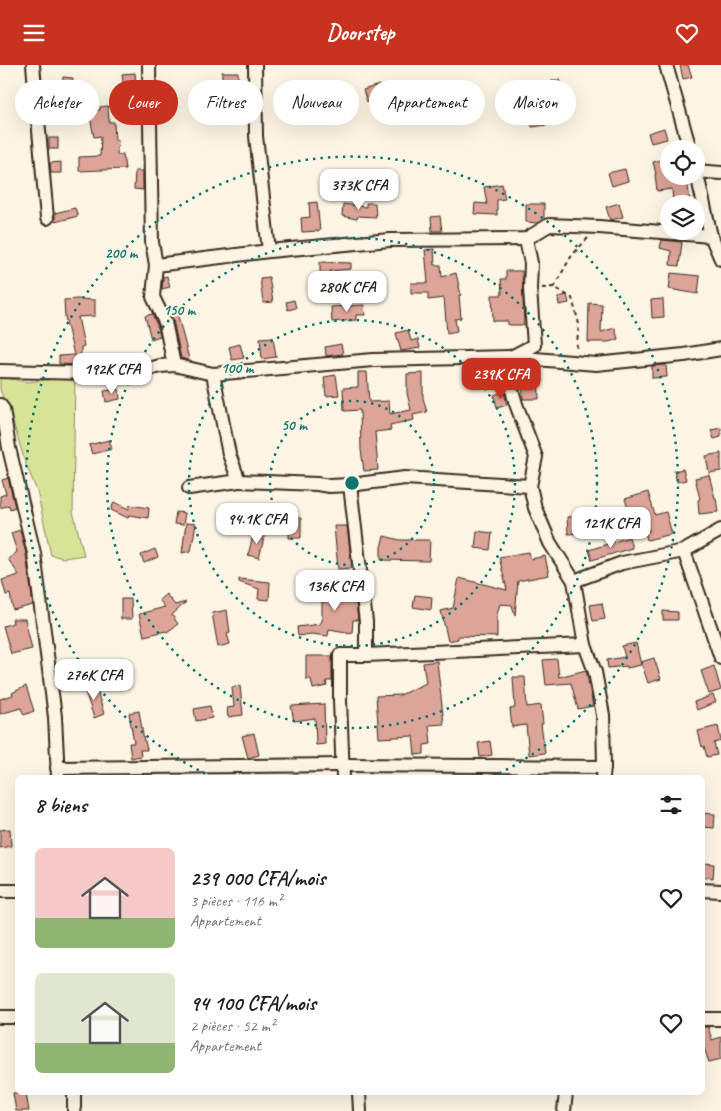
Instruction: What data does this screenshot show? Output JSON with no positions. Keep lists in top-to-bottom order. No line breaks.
{"page":{"header":"Doorstep","chip":["Acheter","Louer","Filtres","Nouveau","Appartement","Maison"],"price":["373K CFA","280K CFA","192K CFA","239K CFA","94.1K CFA","121K CFA","136K CFA","276K CFA"],"heading":"8 biens","list":[{"name":"239 000 CFA/mois","note":"3 pièces · 116 m² · Appartement"},{"name":"94 100 CFA/mois","note":"2 pièces · 52 m² · Appartement"}]},"rings":["200 m","150 m","100 m","50 m"]}
